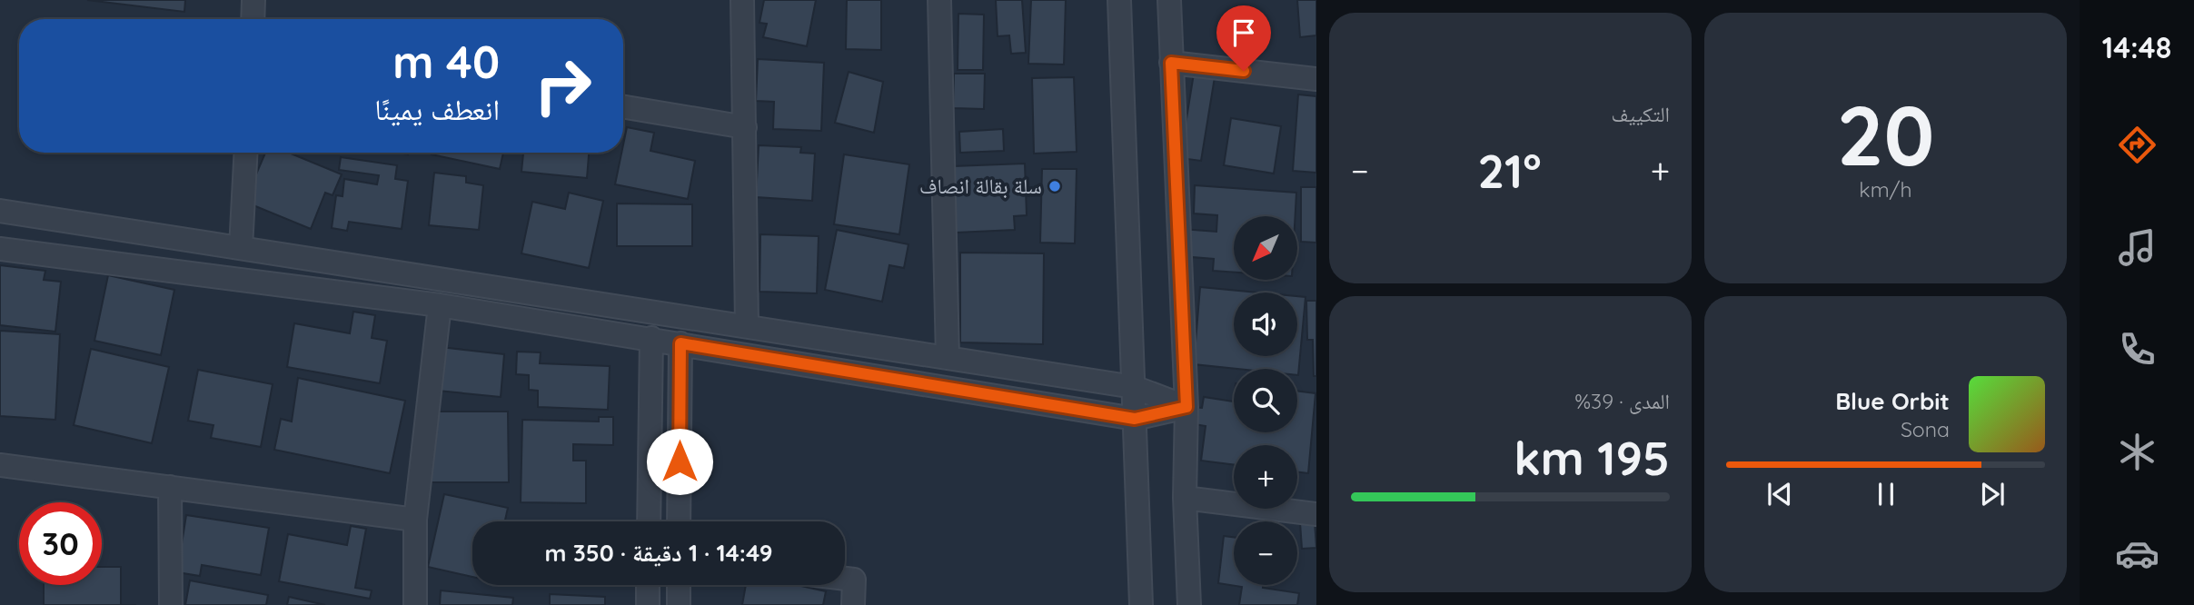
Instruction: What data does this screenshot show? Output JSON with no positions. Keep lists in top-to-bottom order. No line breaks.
{"places":["سلة بقالة انصاف"],"north":"bottom left","page":{"tabs":"14:48","tile":[["20","km/h"],"التكييف",["المدى · 39%","195 km"]],"turn":["40 m","انعطف يمينًا"],"heat":["−","21°","+"],"map_buttons":["+","−"],"song":["Blue Orbit","Sona"],"limit":"30","trip":"14:49 · 1 دقيقة · 350 m"}}
